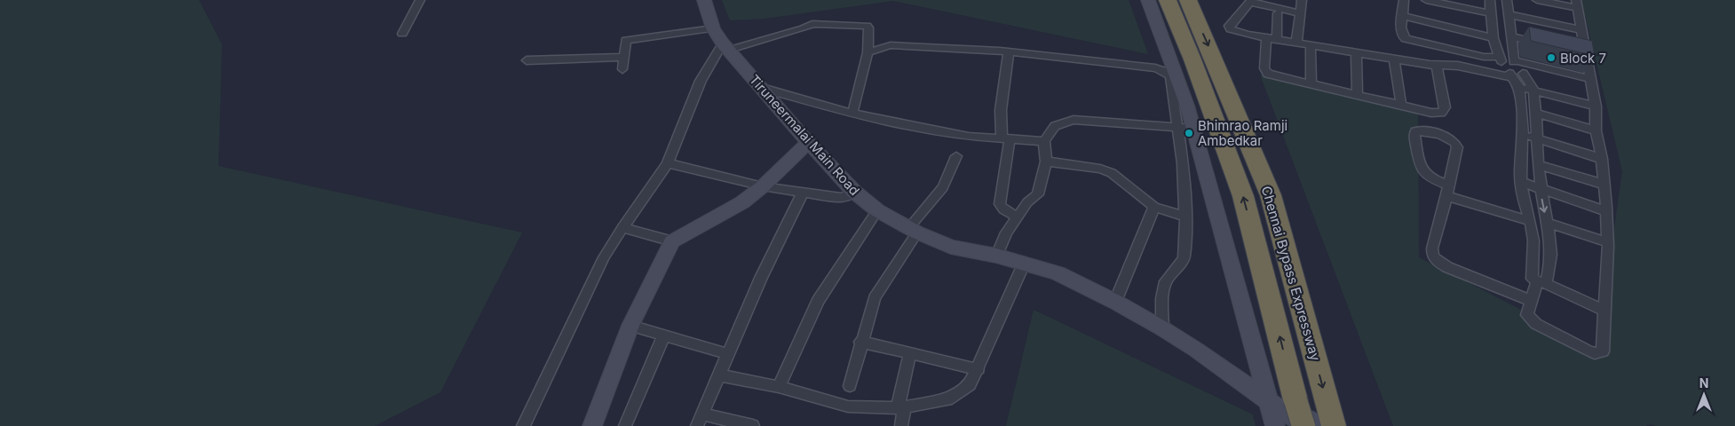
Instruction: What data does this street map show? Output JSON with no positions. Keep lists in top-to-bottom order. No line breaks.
{"streets":{"highway":["Chennai Bypass Expressway"],"main road":["Tiruneermalai Main Road"]},"crossings":[["Tiruneermalai Main Road","Chennai Bypass Expressway"]],"places":["Block 7","Bhimrao Ramji Ambedkar"],"north":"top"}
